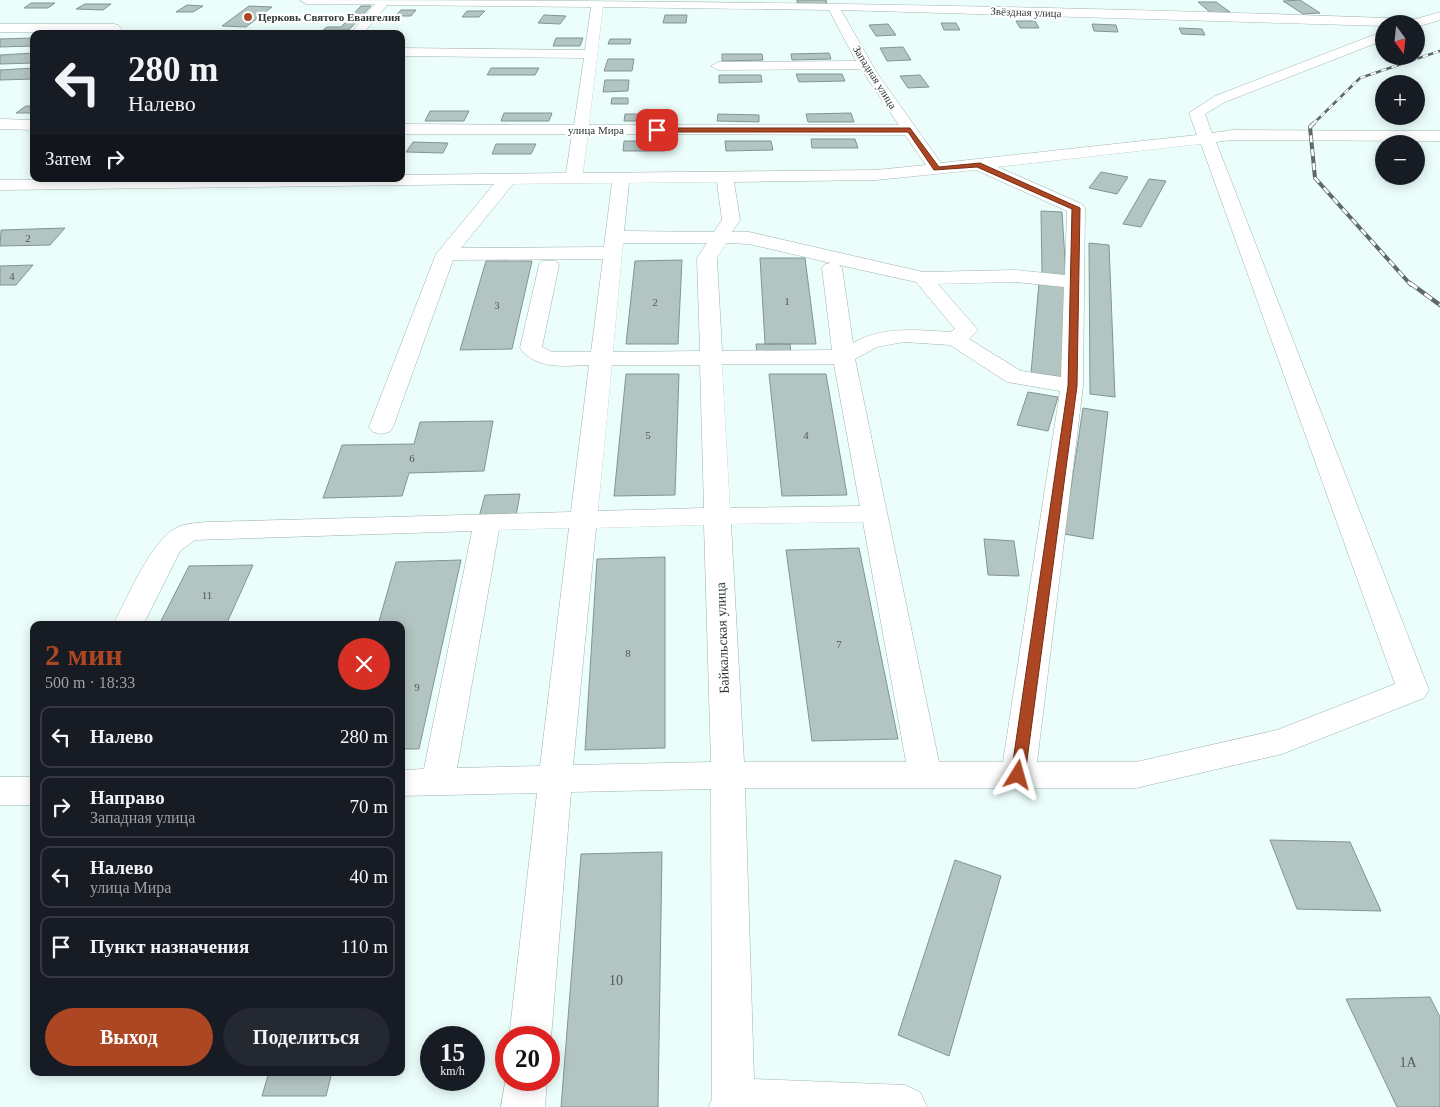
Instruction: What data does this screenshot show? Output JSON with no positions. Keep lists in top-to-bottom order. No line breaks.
{"streets":{"street":["Звёздная улица","Западная улица","улица Мира","Байкальская улица"]},"crossings":[["Звёздная улица","Западная улица"],["Западная улица","улица Мира"]],"places":["Церковь Святого Евангелия"],"house_numbers":["2","4","1","2","3","5","4","6","11","7","8","9","10","1А"],"north":"bottom","page":{"map_buttons":["+","−"],"turn":["280 m","Налево"],"then":"Затем","heading":["2 мин","500 m · 18:33"],"list":[{"name":"Налево","value":"280 m"},{"name":"Направо","note":"Западная улица","value":"70 m"},{"name":"Налево","note":"улица Мира","value":"40 m"},{"name":"Пункт назначения","value":"110 m"}],"buttons":["Выход","Поделиться"],"speed":"15 km/h","limit":"20"}}
